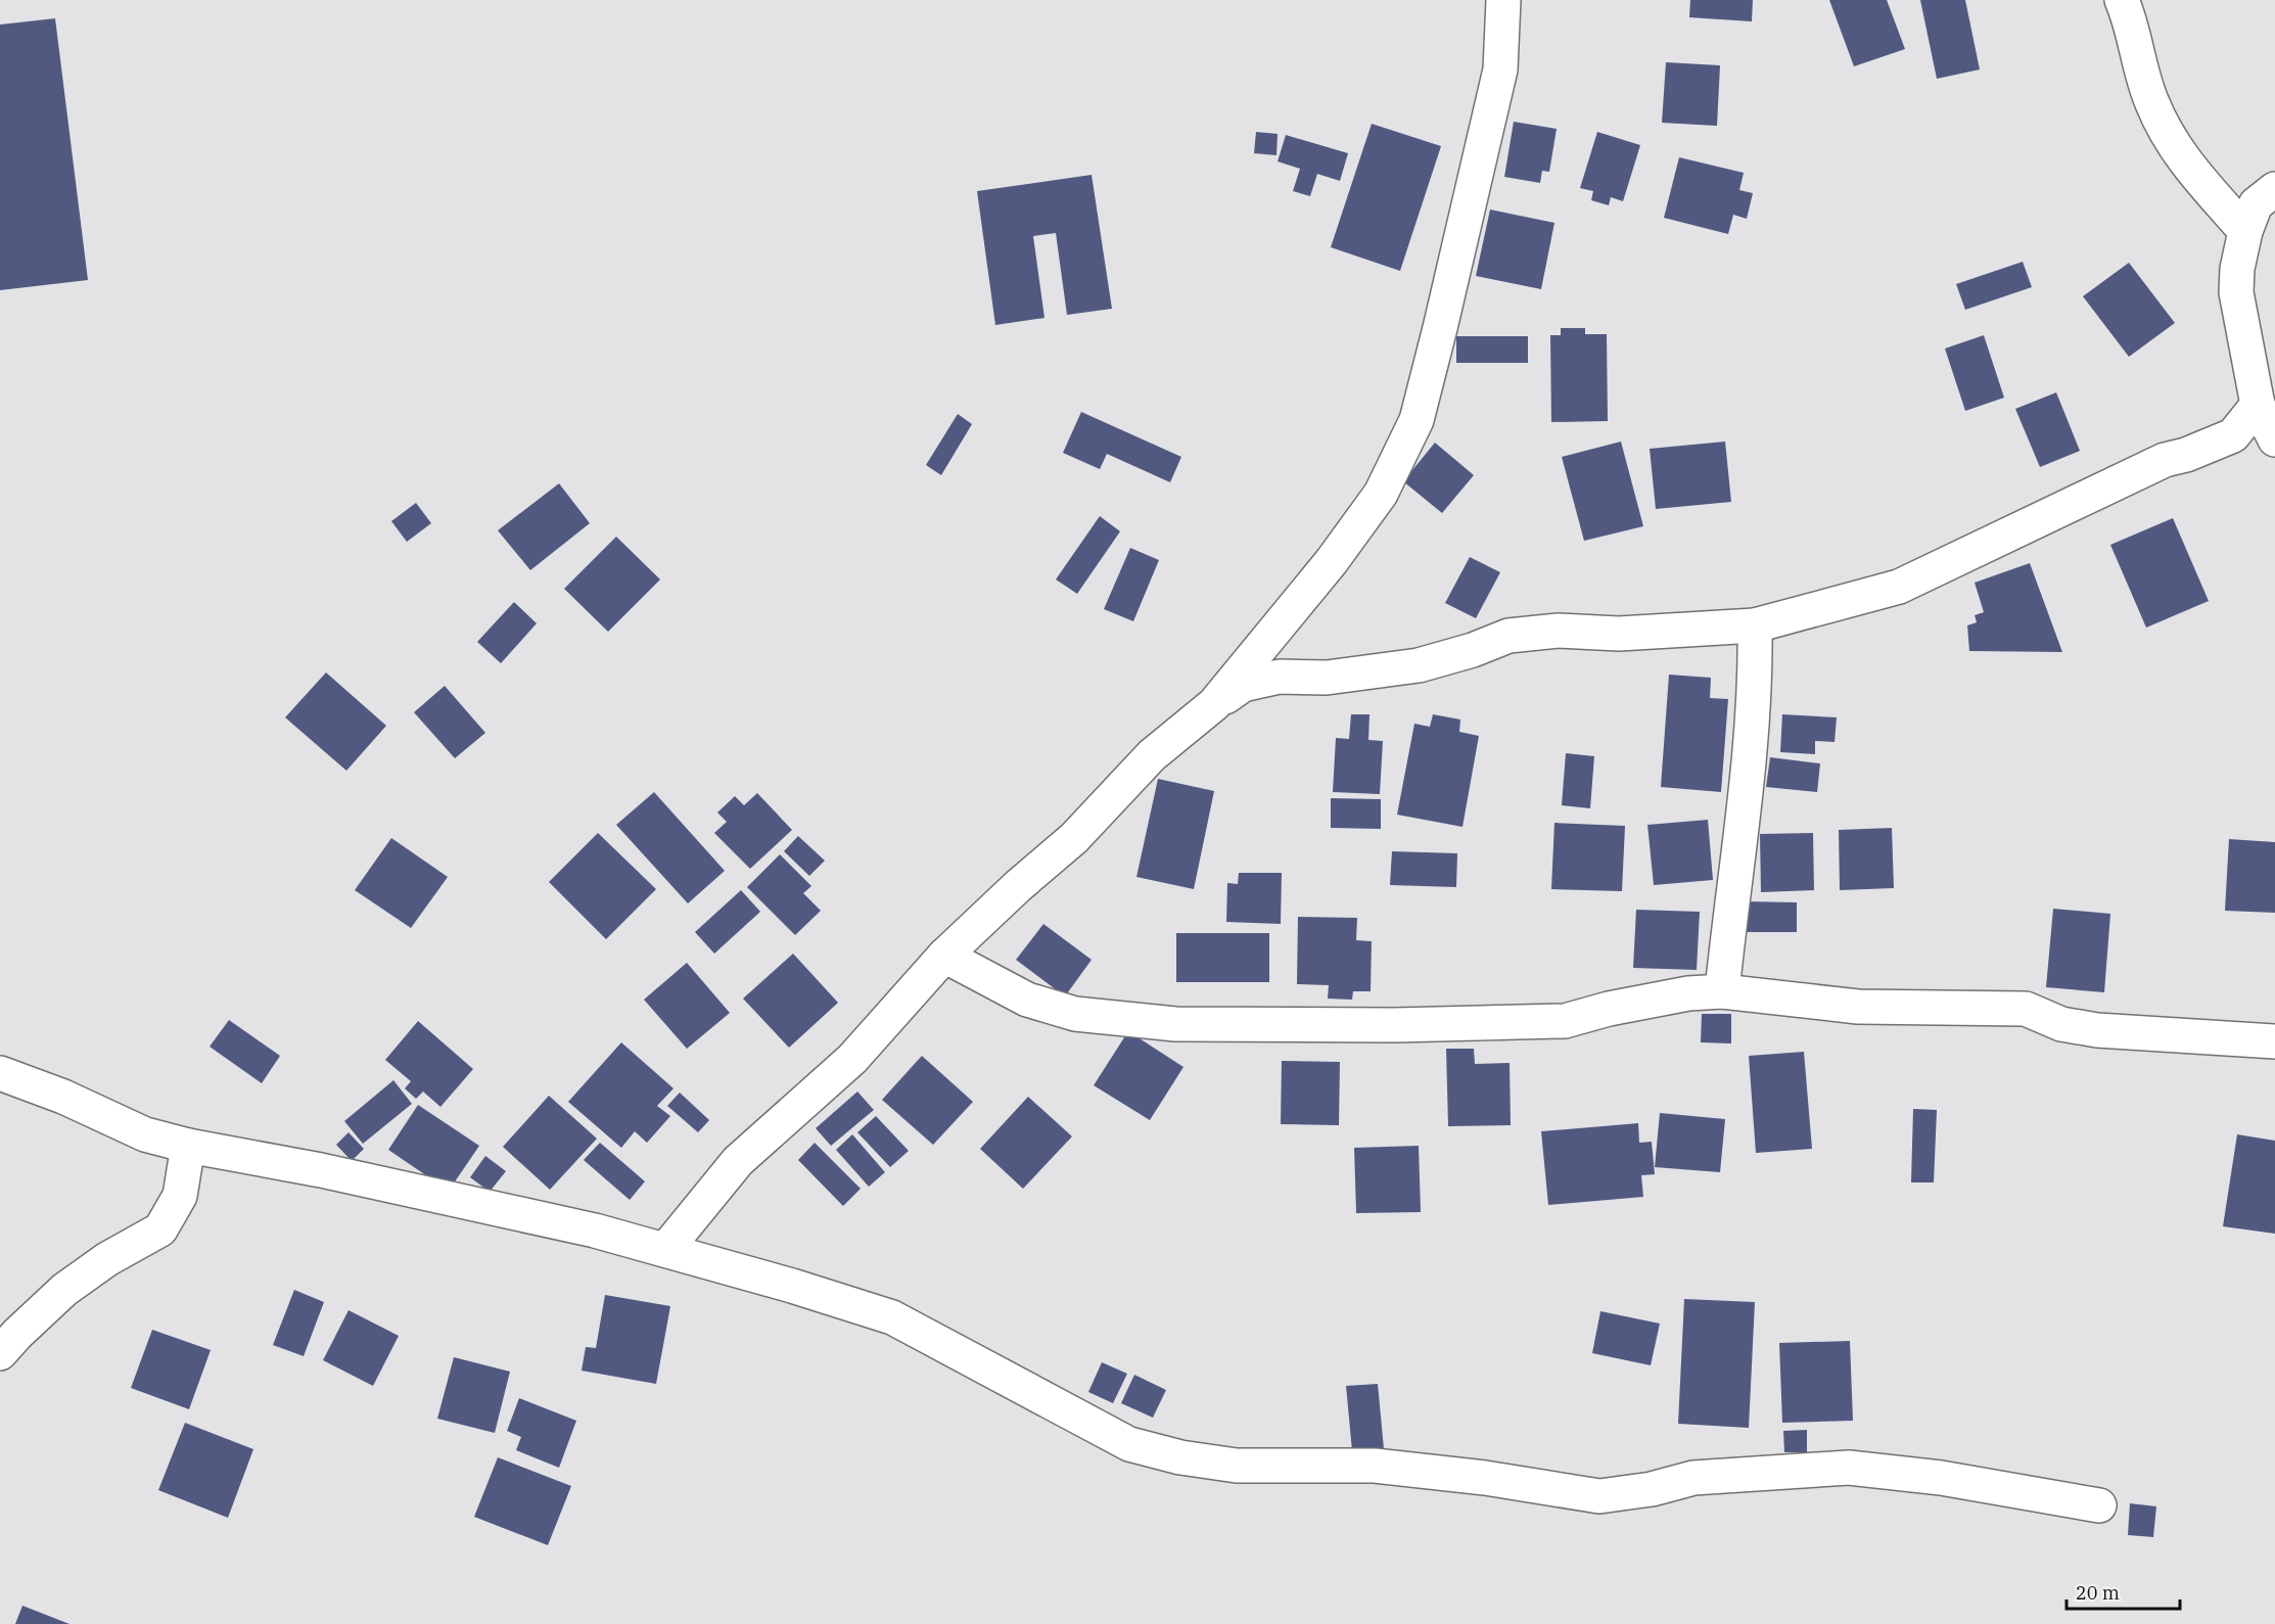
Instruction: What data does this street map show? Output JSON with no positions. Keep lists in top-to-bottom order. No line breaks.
{"scale_bar":"20 m"}
